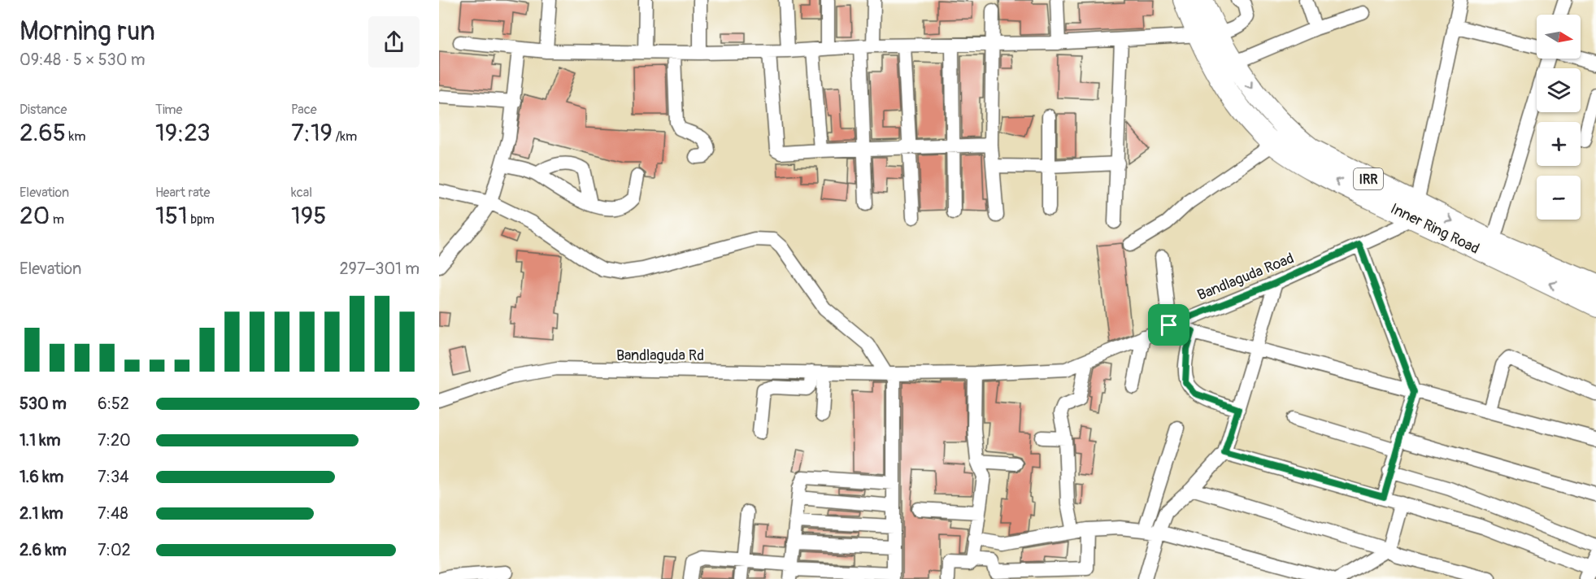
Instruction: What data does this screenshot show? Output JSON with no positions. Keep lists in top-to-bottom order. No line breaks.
{"streets":{"highway":["IRR","Inner Ring Road"],"street":["Bandlaguda Road","Bandlaguda Rd"]},"crossings":[["Inner Ring Road","Bandlaguda Road"],["Bandlaguda Road","Bandlaguda Rd"]],"north":"right","page":{"heading":["Morning run","09:48 · 5 × 530 m"],"map_buttons":["+","−"],"stats":[["Distance","2.65 km"],["Time","19:23"],["Pace","7:19 /km"],["Elevation","20 m"],["Heart rate","151 bpm"],["kcal","195"]],"chart":["Elevation","297–301 m"],"list":[{"name":"530 m","note":"6:52"},{"name":"1.1 km","note":"7:20"},{"name":"1.6 km","note":"7:34"},{"name":"2.1 km","note":"7:48"},{"name":"2.6 km","note":"7:02"}]}}
